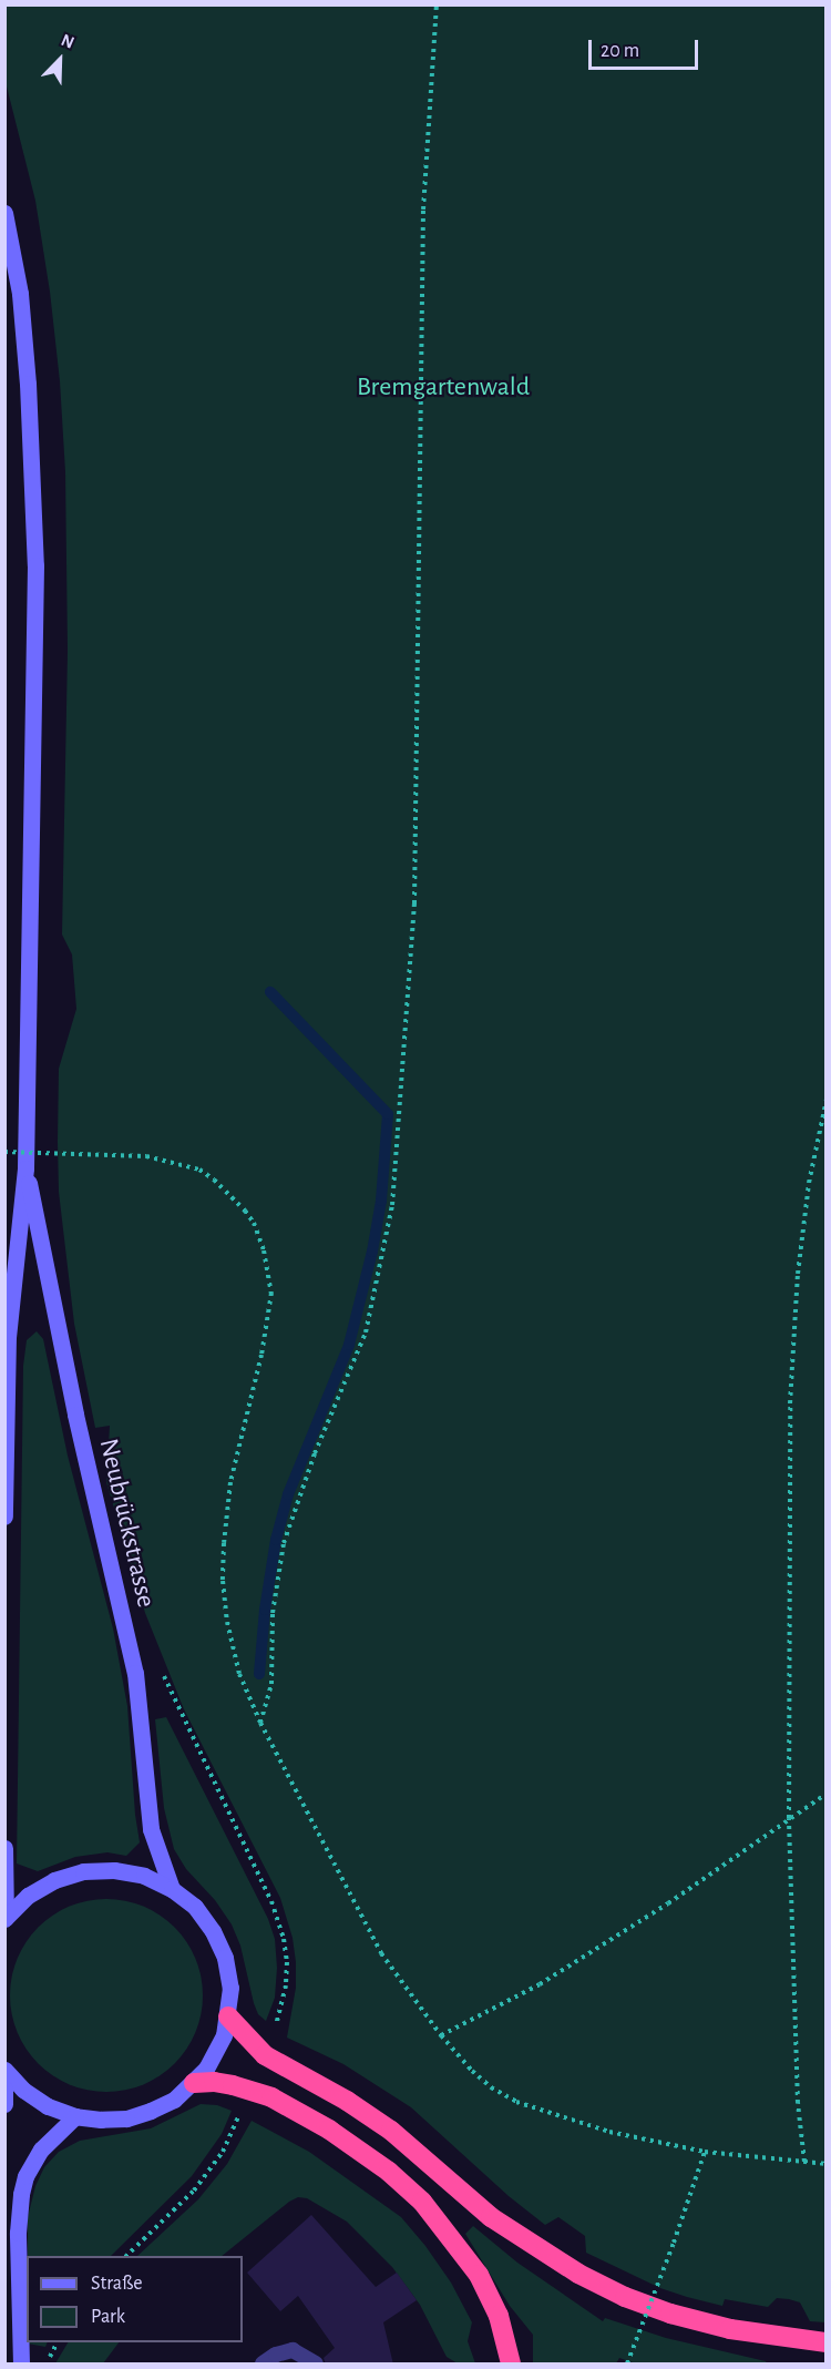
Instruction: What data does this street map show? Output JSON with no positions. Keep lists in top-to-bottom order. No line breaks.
{"streets":{"main road":["Neubrückstrasse"]},"parks":["Bremgartenwald"],"legend":["Straße","Park"],"scale_bar":"20 m","north":"top right"}
